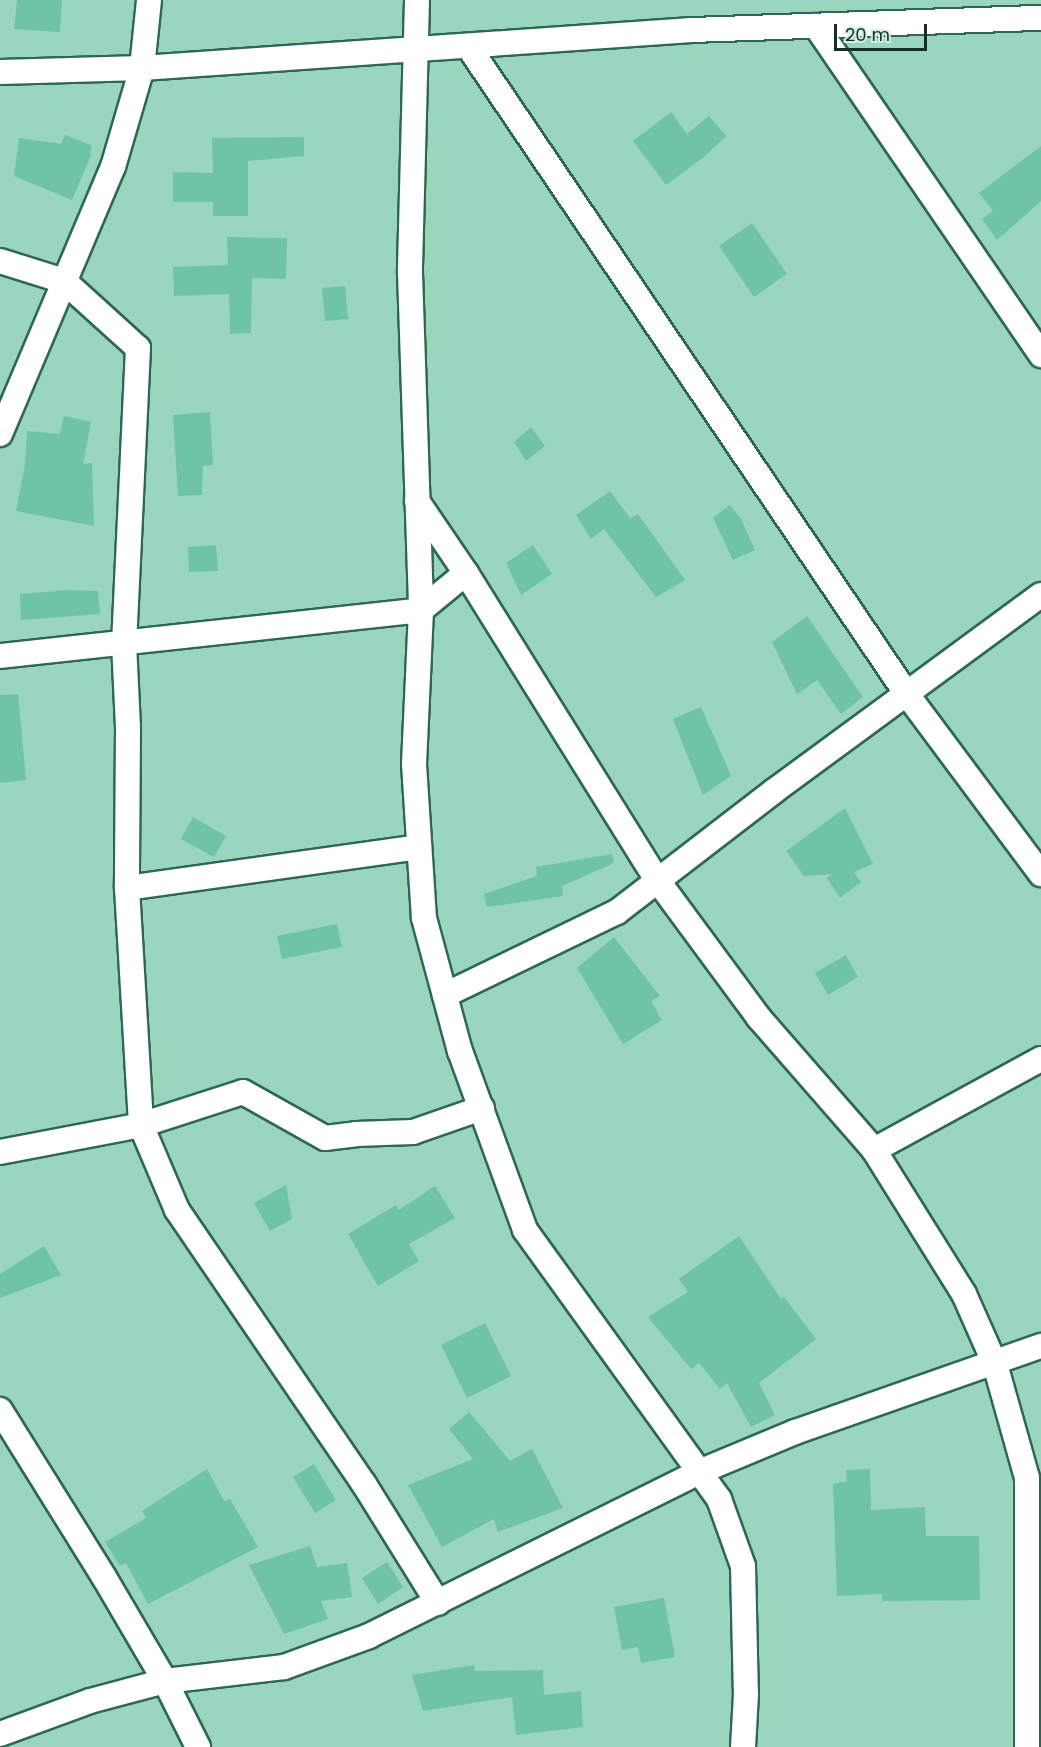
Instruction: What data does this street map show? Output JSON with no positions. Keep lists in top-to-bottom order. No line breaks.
{"scale_bar":"20 m"}
